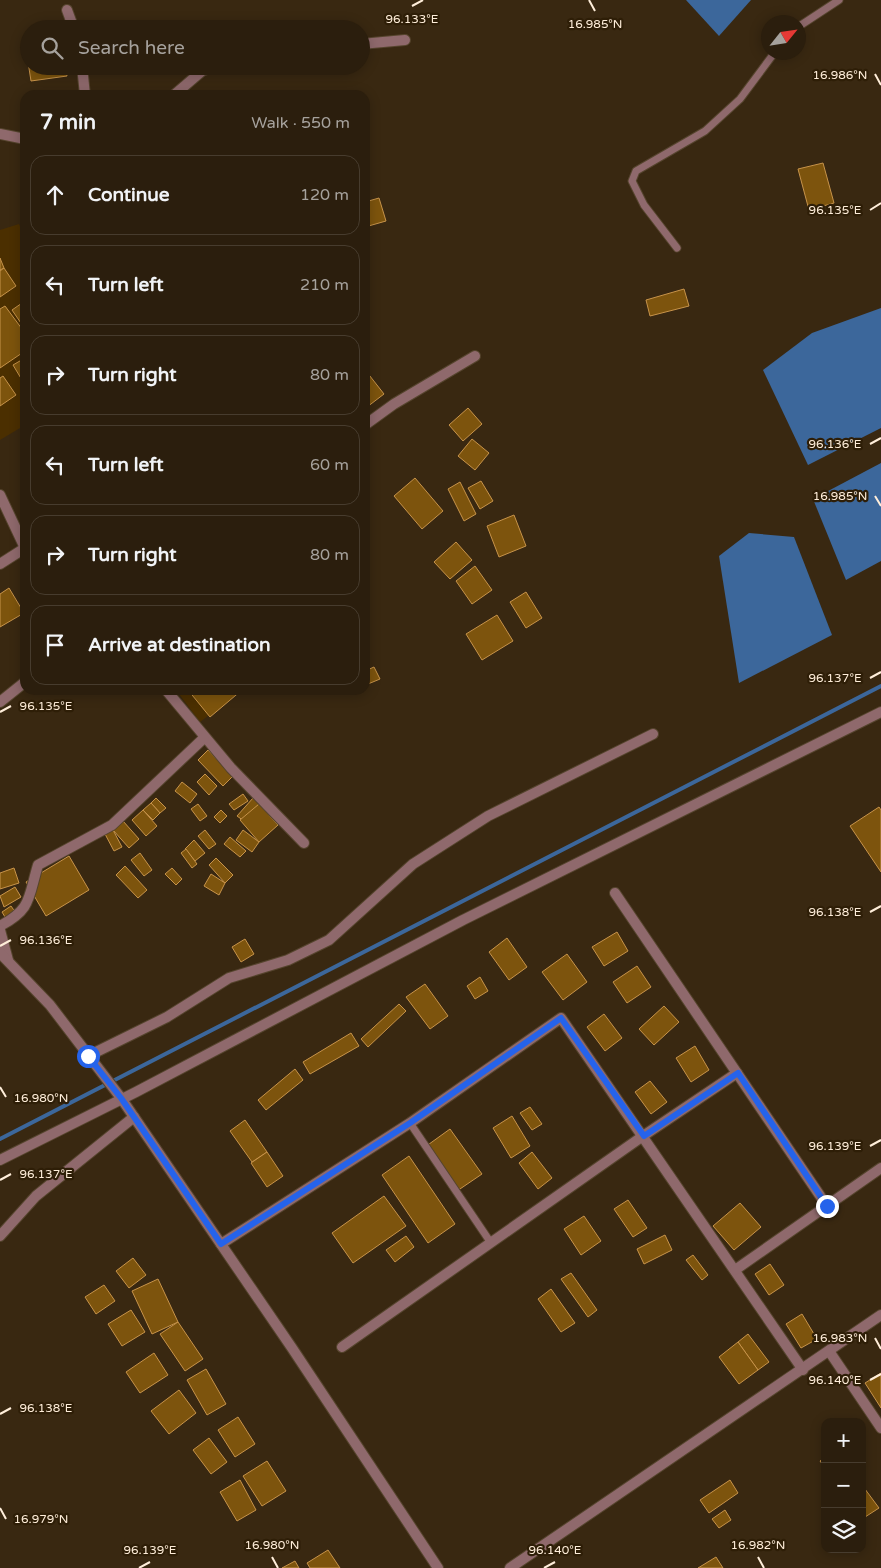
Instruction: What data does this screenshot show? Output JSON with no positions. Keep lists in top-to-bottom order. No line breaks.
{"north":"top right","page":{"search":"Search here","heading":["7 min","Walk · 550 m"],"list":[["Continue","120 m"],["Turn left","210 m"],["Turn right","80 m"],["Turn left","60 m"],["Turn right","80 m"],"Arrive at destination"],"map_buttons":["+","−"]},"coordinates":["96.133°E","16.985°N","16.986°N","96.135°E","96.136°E","96.137°E","96.138°E","16.980°N","96.139°E","16.983°N","96.140°E","16.979°N","16.982°N"]}
